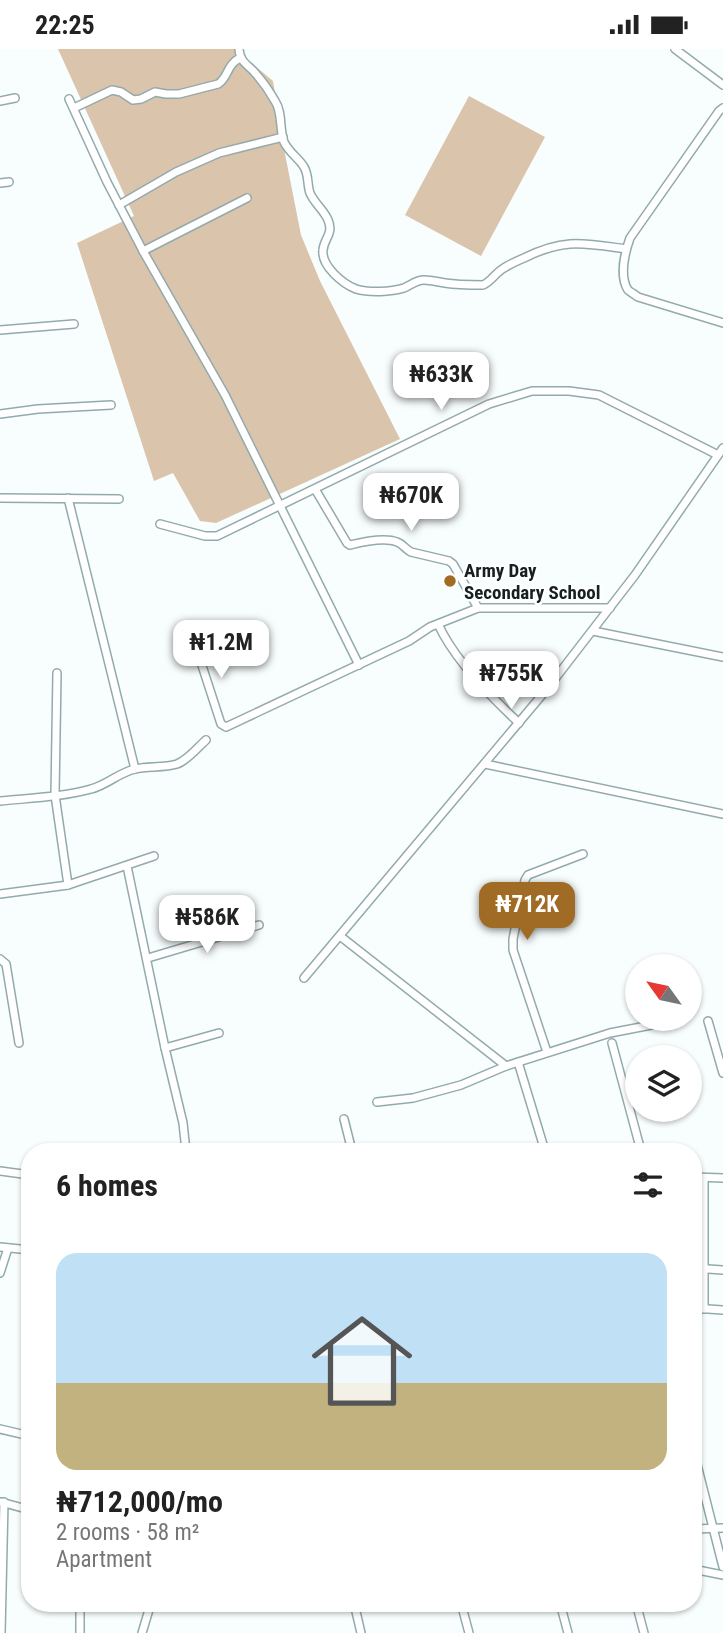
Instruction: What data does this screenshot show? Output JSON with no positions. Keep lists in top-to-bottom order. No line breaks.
{"places":["Army Day Secondary School"],"north":"top left","page":{"status":"22:25","price":["₦633K","₦670K","₦1.2M","₦755K","₦712K","₦586K"],"heading":"6 homes","list":[{"name":"₦712,000/mo","note":"2 rooms · 58 m² · Apartment"}]}}
